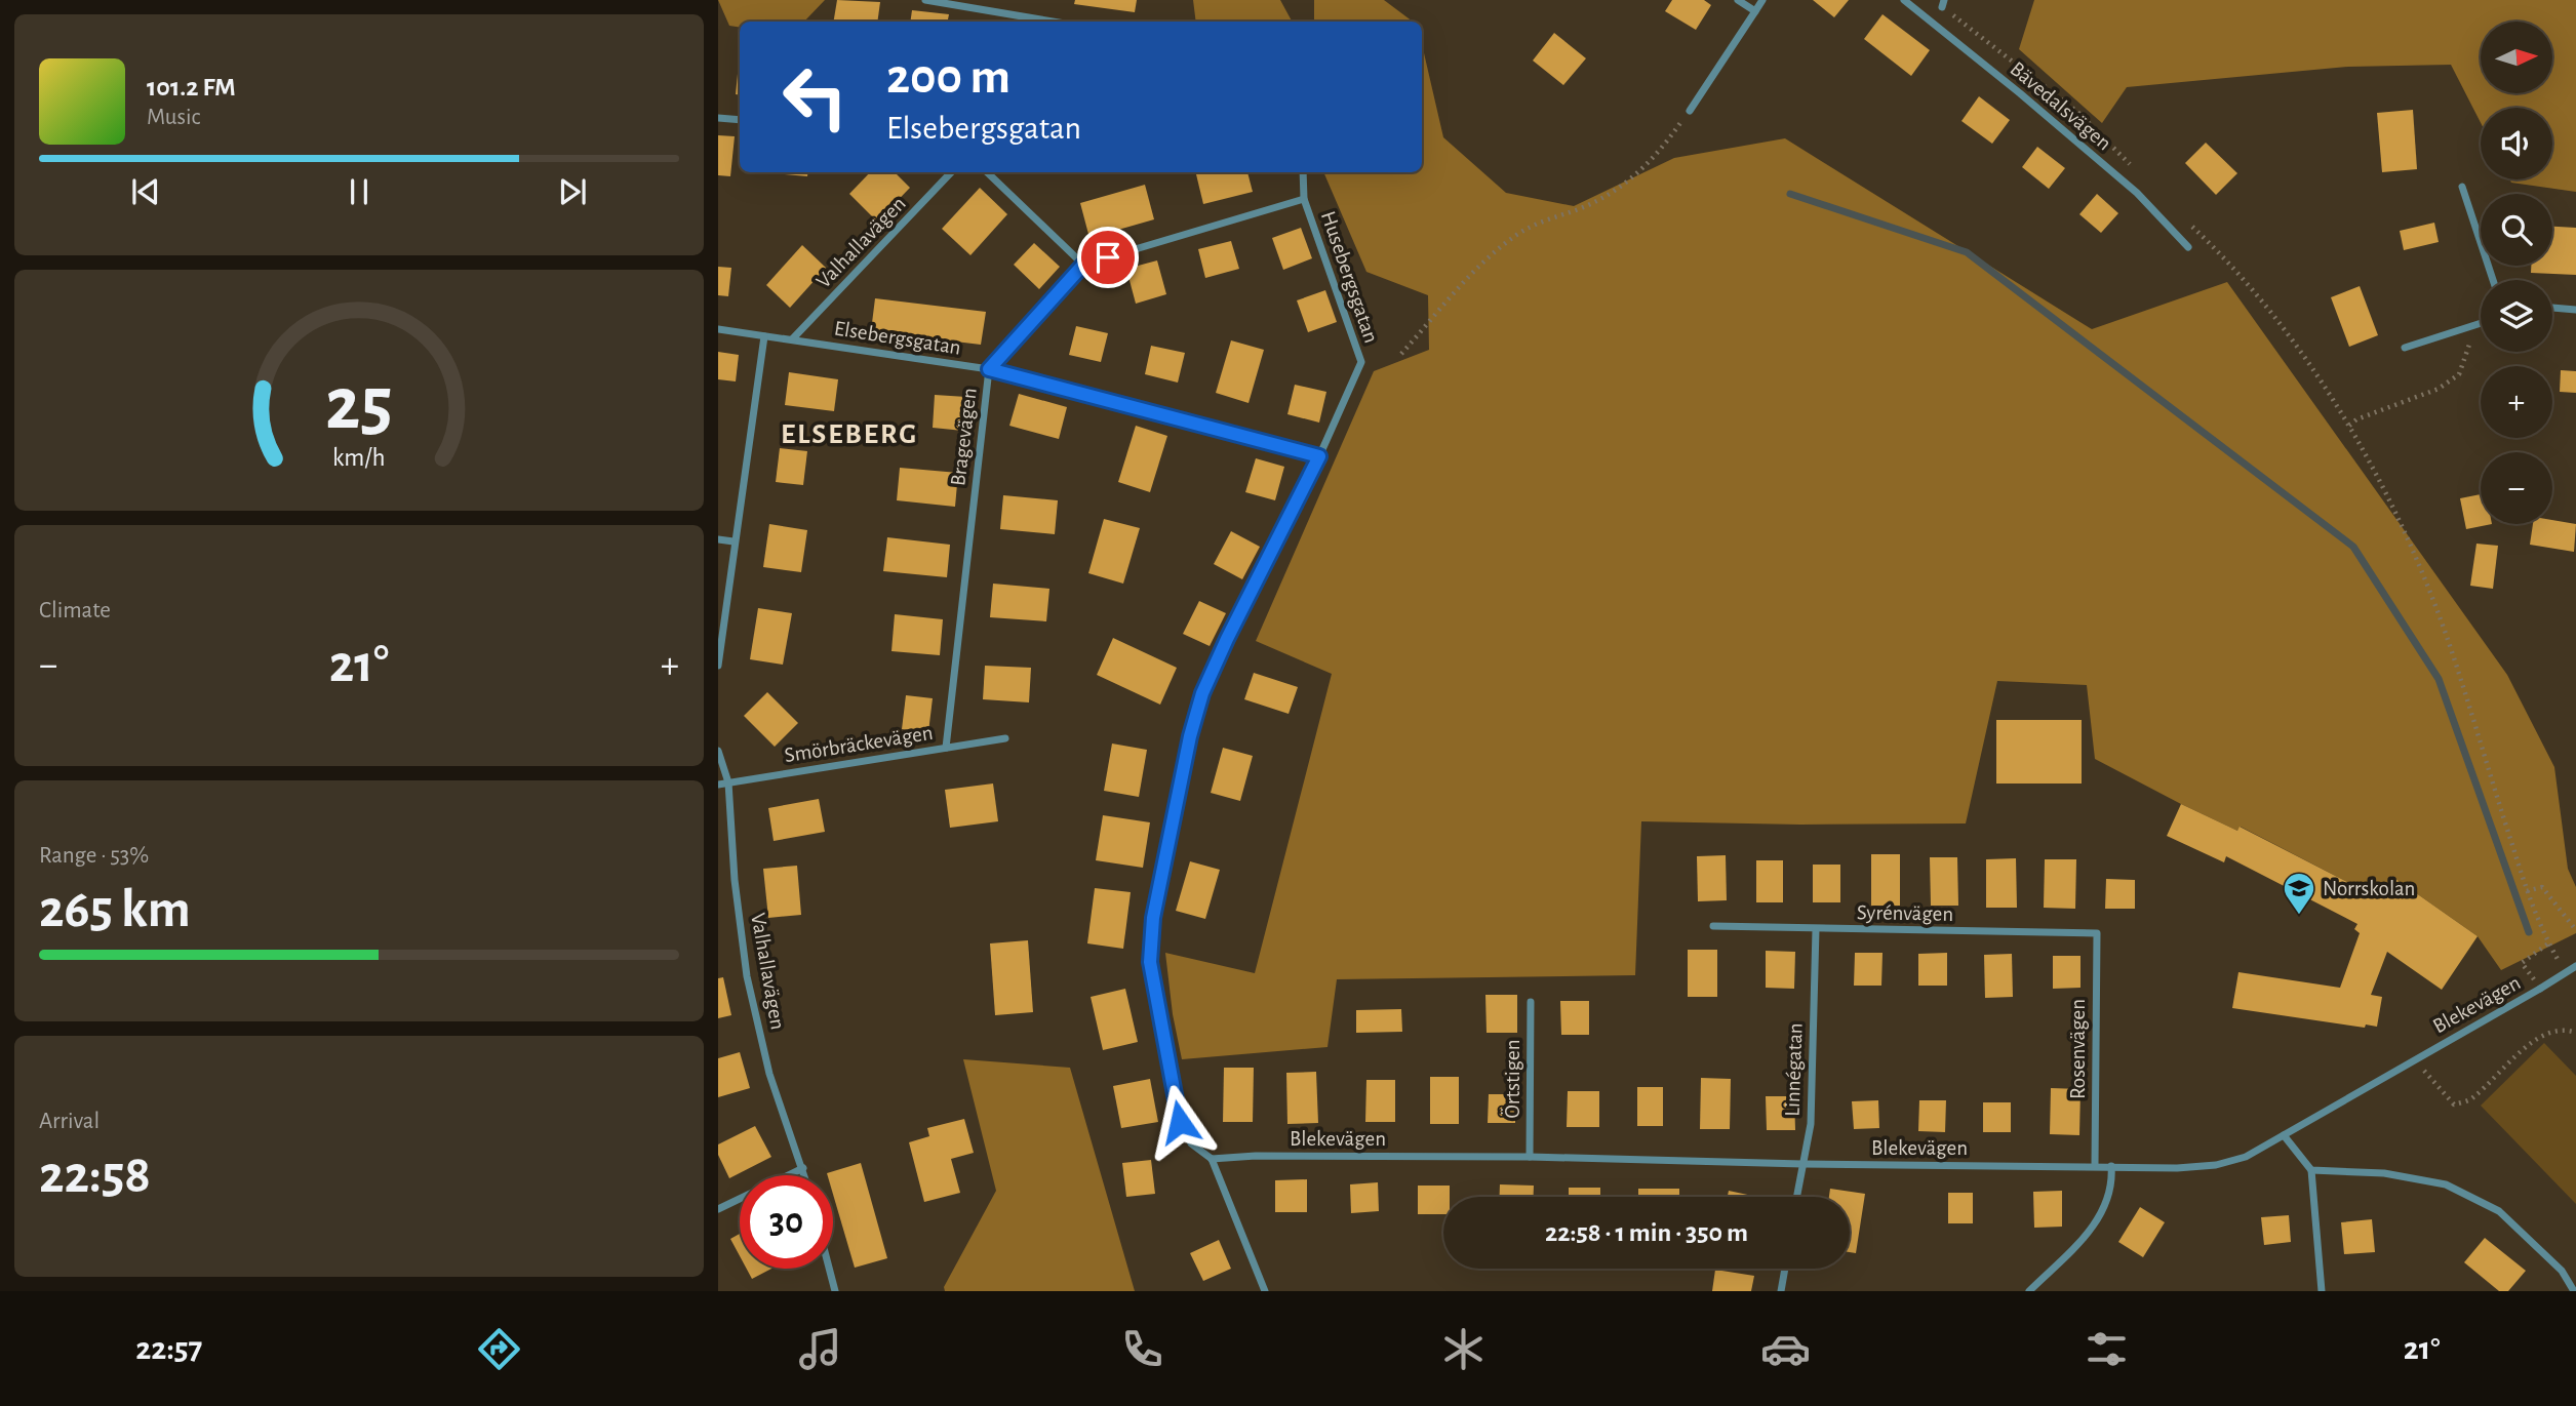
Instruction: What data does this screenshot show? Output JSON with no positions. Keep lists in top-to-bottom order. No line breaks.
{"streets":{"street":["Bävedalsvägen","Valhallavägen","Husebergsgatan","Elsebergsgatan","Bragevägen","Smörbräckevägen","Syrénvägen","Blekevägen","Rosenvägen","Linnégatan","Örtstigen"]},"crossings":[["Valhallavägen","Elsebergsgatan"],["Valhallavägen","Smörbräckevägen"],["Husebergsgatan","Elsebergsgatan"],["Husebergsgatan","Blekevägen"],["Elsebergsgatan","Bragevägen"],["Bragevägen","Smörbräckevägen"],["Syrénvägen","Rosenvägen"],["Syrénvägen","Linnégatan"],["Blekevägen","Rosenvägen"],["Blekevägen","Linnégatan"],["Blekevägen","Örtstigen"]],"districts":["ELSEBERG"],"places":{"school or university":["Norrskolan"]},"north":"right","page":{"map_buttons":["+","−"],"turn":["200 m","Elsebergsgatan"],"song":["101.2 FM","Music"],"tile":["Climate",["Range · 53%","265 km"],["Arrival","22:58"]],"heat":["−","21°","+"],"limit":"30","trip":"22:58 · 1 min · 350 m","tabs":["22:57","21°"],"gauge":["25","km/h"]}}
